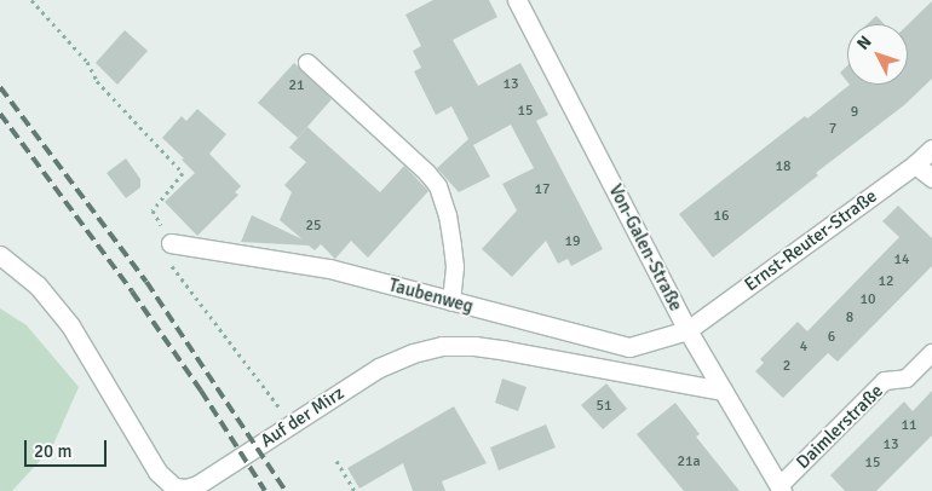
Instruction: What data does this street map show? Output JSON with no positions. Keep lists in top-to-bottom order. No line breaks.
{"streets":{"street":["Ernst-Reuter-Straße","Von-Galen-Straße","Taubenweg","Auf der Mirz"],"lane":["Daimlerstraße"]},"crossings":[["Ernst-Reuter-Straße","Von-Galen-Straße"],["Ernst-Reuter-Straße","Taubenweg"],["Von-Galen-Straße","Taubenweg"],["Von-Galen-Straße","Auf der Mirz"],["Von-Galen-Straße","Daimlerstraße"]],"house_numbers":["13","21","15","9","7","18","17","16","25","19","14","12","10","8","6","4","2","51","11","13","21a","15"],"scale_bar":"20 m","north":"top left"}
